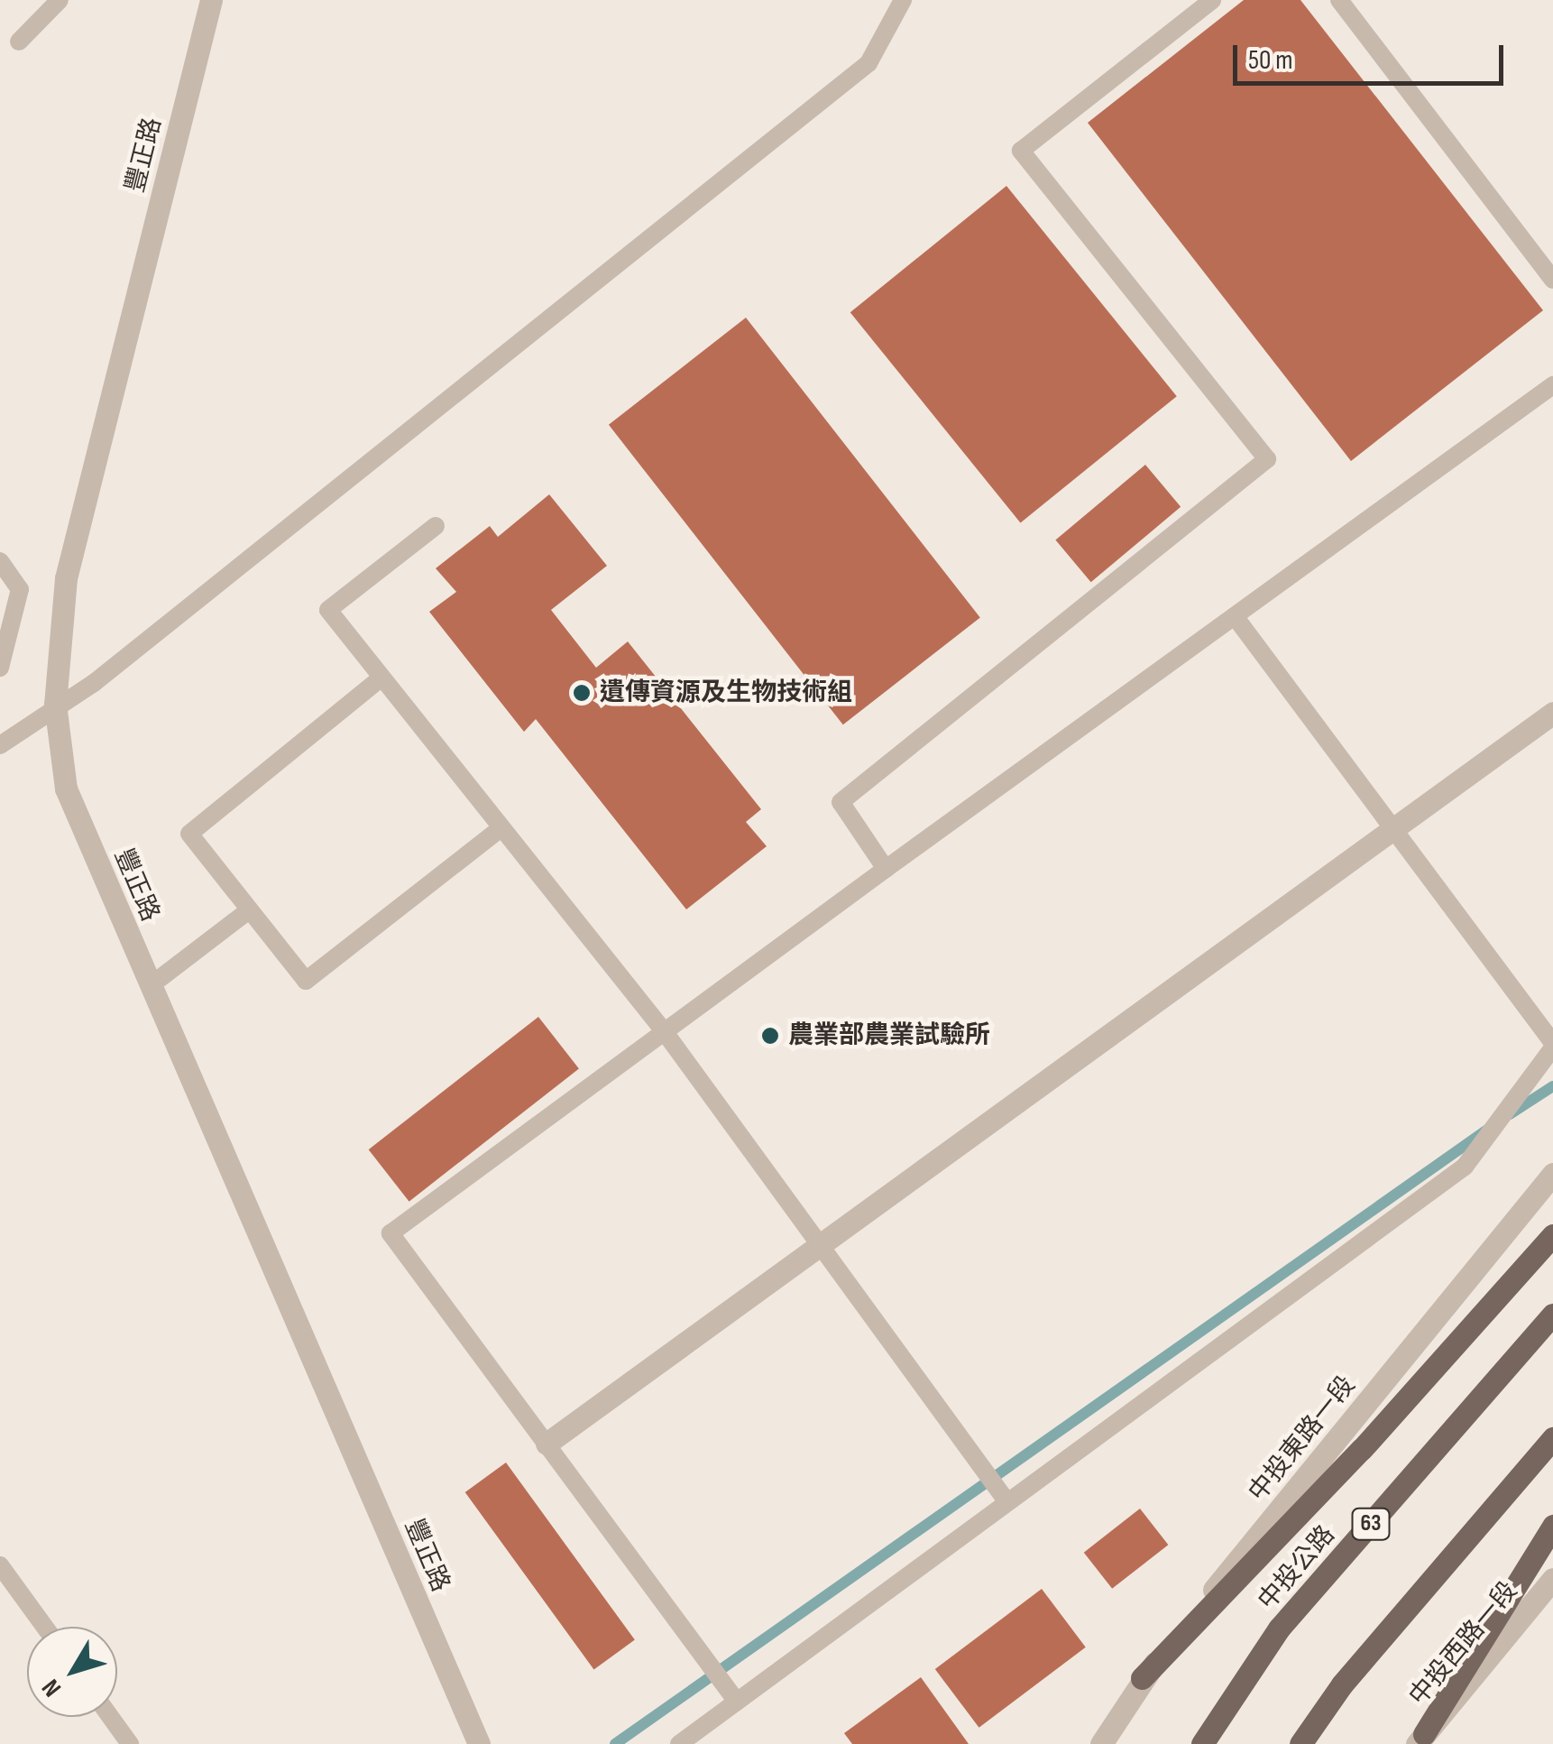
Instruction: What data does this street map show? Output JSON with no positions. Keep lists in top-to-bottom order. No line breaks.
{"streets":{"main road":["63","中投公路"],"street":["豐正路","中投東路一段","中投西路一段"]},"places":["遺傳資源及生物技術組","農業部農業試驗所"],"scale_bar":"50 m","north":"bottom left"}
